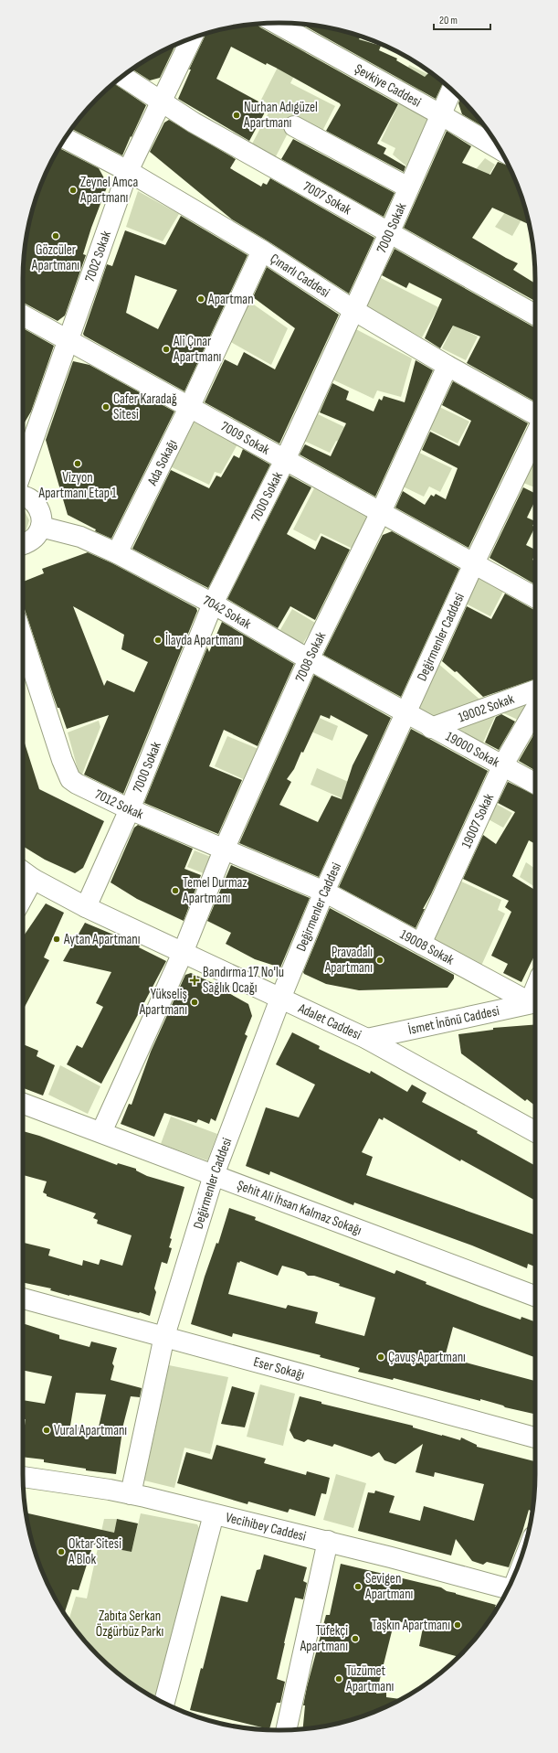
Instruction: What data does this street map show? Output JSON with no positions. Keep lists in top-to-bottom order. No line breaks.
{"streets":{"street":["Şevkiye Caddesi","7007 Sokak","7000 Sokak","7002 Sokak","Çınarlı Caddesi","7009 Sokak","Ada Sokağı","7042 Sokak","Değirmenler Caddesi","7008 Sokak","19002 Sokak","19000 Sokak","7012 Sokak","19007 Sokak","19008 Sokak","İsmet İnönü Caddesi","Adalet Caddesi","Şehit Ali İhsan Kalmaz Sokağı","Eser Sokağı","Vecihibey Caddesi"]},"crossings":[["Şevkiye Caddesi","7000 Sokak"],["7007 Sokak","7000 Sokak"],["7007 Sokak","7002 Sokak"],["7000 Sokak","Çınarlı Caddesi"],["7000 Sokak","7009 Sokak"],["7000 Sokak","7042 Sokak"],["7000 Sokak","7012 Sokak"],["7000 Sokak","Adalet Caddesi"],["7002 Sokak","Çınarlı Caddesi"],["7002 Sokak","7009 Sokak"],["Çınarlı Caddesi","Ada Sokağı"],["Çınarlı Caddesi","7008 Sokak"],["7009 Sokak","Ada Sokağı"],["7009 Sokak","Değirmenler Caddesi"],["7009 Sokak","7008 Sokak"],["Ada Sokağı","7042 Sokak"],["7042 Sokak","Değirmenler Caddesi"],["7042 Sokak","7008 Sokak"],["7042 Sokak","19000 Sokak"],["Değirmenler Caddesi","19000 Sokak"],["Değirmenler Caddesi","7012 Sokak"],["Değirmenler Caddesi","19008 Sokak"],["Değirmenler Caddesi","Adalet Caddesi"],["Değirmenler Caddesi","Şehit Ali İhsan Kalmaz Sokağı"],["Değirmenler Caddesi","Eser Sokağı"],["Değirmenler Caddesi","Vecihibey Caddesi"],["7008 Sokak","7012 Sokak"],["7008 Sokak","Adalet Caddesi"],["7008 Sokak","Şehit Ali İhsan Kalmaz Sokağı"],["19002 Sokak","19000 Sokak"],["19000 Sokak","19007 Sokak"],["7012 Sokak","19008 Sokak"],["19007 Sokak","19008 Sokak"],["19008 Sokak","İsmet İnönü Caddesi"],["İsmet İnönü Caddesi","Adalet Caddesi"]],"parks":["Zabıta Serkan Özgürbüz Parkı"],"places":{"other":["Nurhan Adıgüzel Apartmanı","Zeynel Amca Apartmanı","Gözcüler Apartmanı","Apartman","Ali Çınar Apartmanı","Cafer Karadağ Sitesi","Vizyon Apartmanı Etap 1","İlayda Apartmanı","Temel Durmaz Apartmanı","Aytan Apartmanı","Pravadalı Apartmanı","Yükseliş Apartmanı","Çavuş Apartmanı","Vural Apartmanı","Oktar Sitesi A Blok","Sevigen Apartmanı","Taşkın Apartmanı","Tüfekçi Apartmanı","Tüzümet Apartmanı"],"health":["Bandırma 17 No'lu Sağlık Ocağı"]},"scale_bar":"20 m"}
